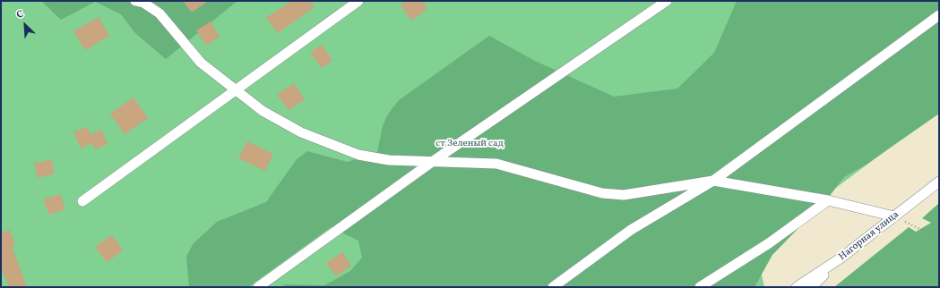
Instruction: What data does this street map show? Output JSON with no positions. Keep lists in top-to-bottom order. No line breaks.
{"streets":{"street":["Нагорная улица"]},"parks":["ст Зеленый сад"],"north":"top left"}
